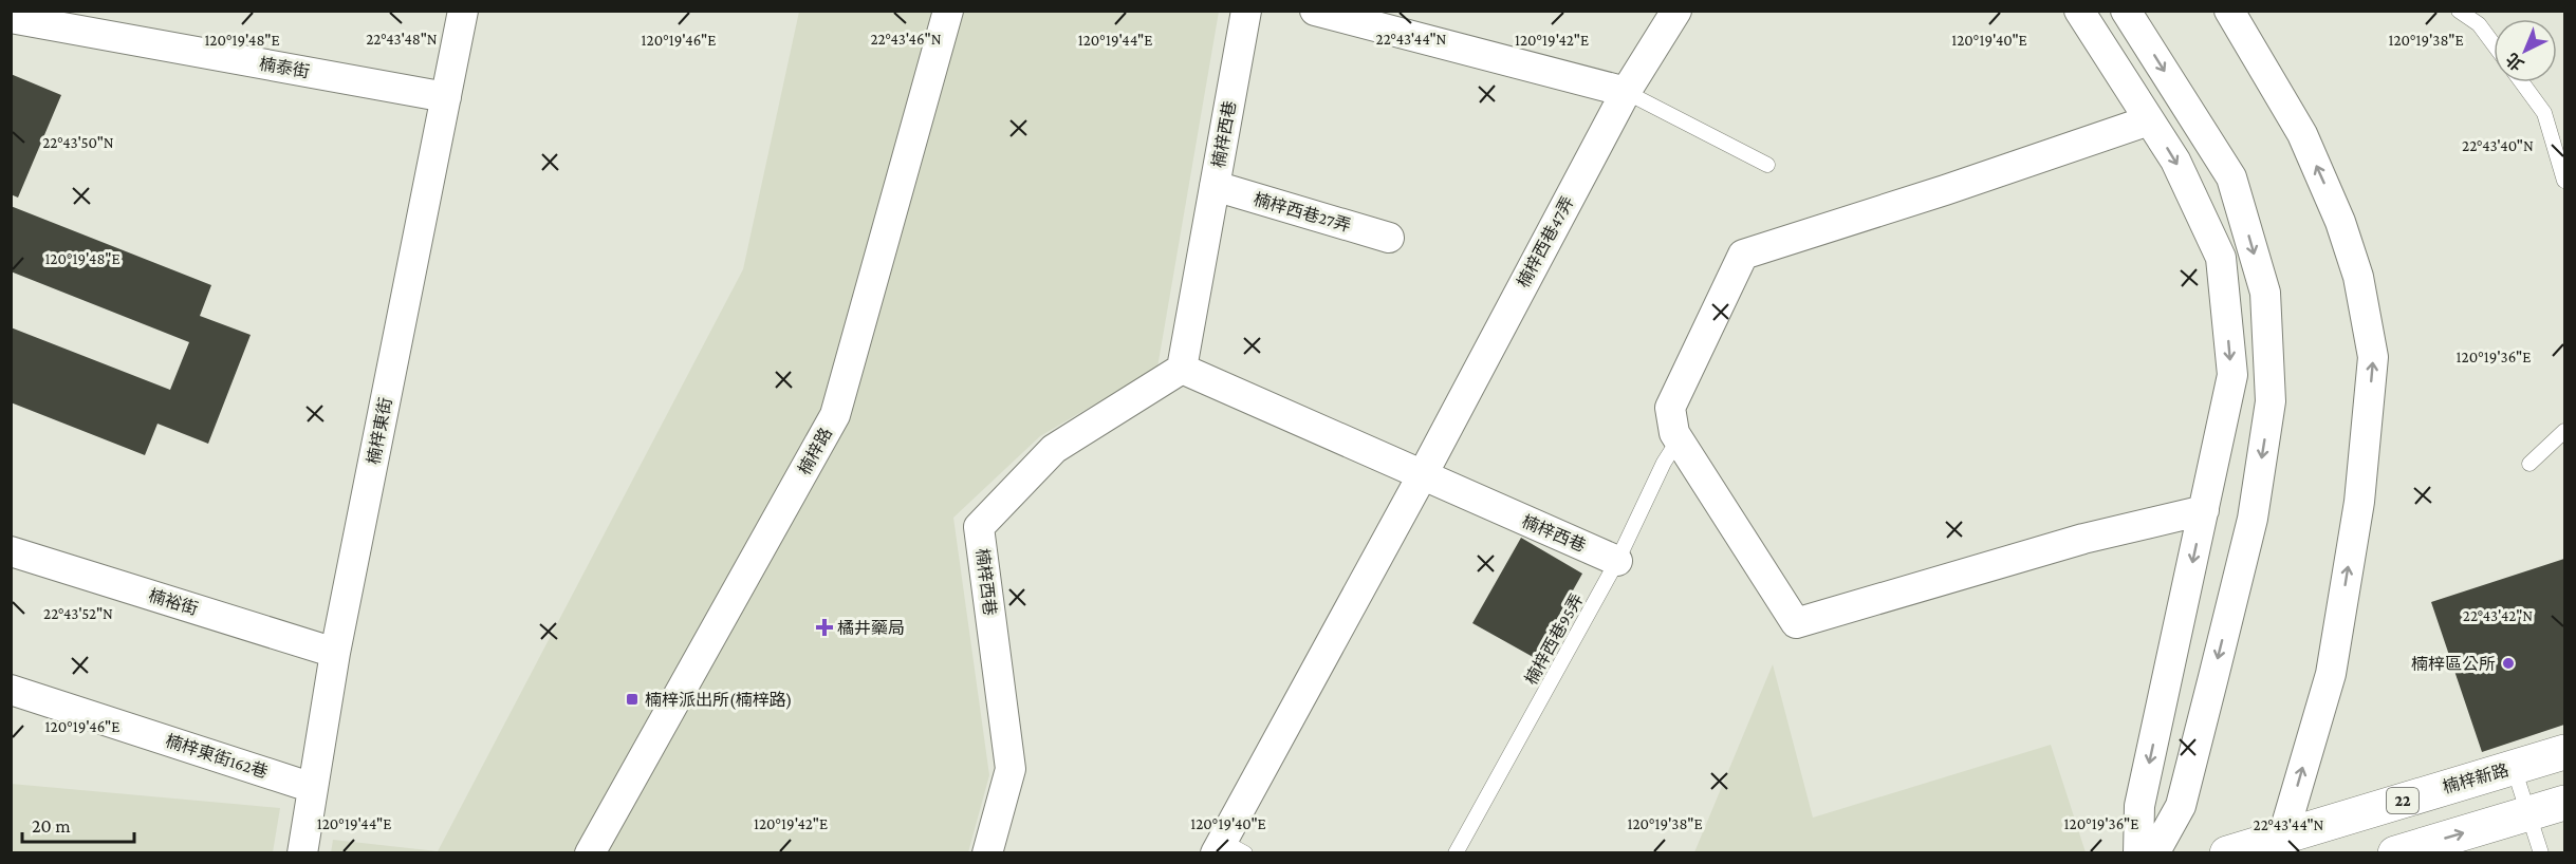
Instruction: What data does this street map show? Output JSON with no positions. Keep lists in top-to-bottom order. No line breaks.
{"streets":{"main road":["楠梓新路","22"],"street":["楠泰街","楠梓西巷","楠梓西巷27弄","楠梓西巷47弄","楠梓東街","楠梓路","楠裕街","楠梓東街162巷"],"lane":["楠梓西巷95弄"]},"crossings":[["楠泰街","楠梓東街"],["楠梓西巷","楠梓西巷27弄"],["楠梓西巷","楠梓西巷47弄"],["楠梓西巷","楠梓西巷95弄"],["楠梓東街","楠裕街"],["楠梓東街","楠梓東街162巷"]],"places":{"health":["橘井藥局"],"other":["楠梓區公所"],"transit":["楠梓派出所(楠梓路)"]},"scale_bar":"20 m","north":"bottom left","coordinates":["22°43'48\"N","22°43'46\"N","22°43'44\"N","120°19'48\"E","120°19'46\"E","120°19'44\"E","120°19'42\"E","120°19'40\"E","120°19'38\"E","22°43'50\"N","22°43'40\"N","120°19'36\"E","22°43'52\"N","22°43'42\"N"]}
